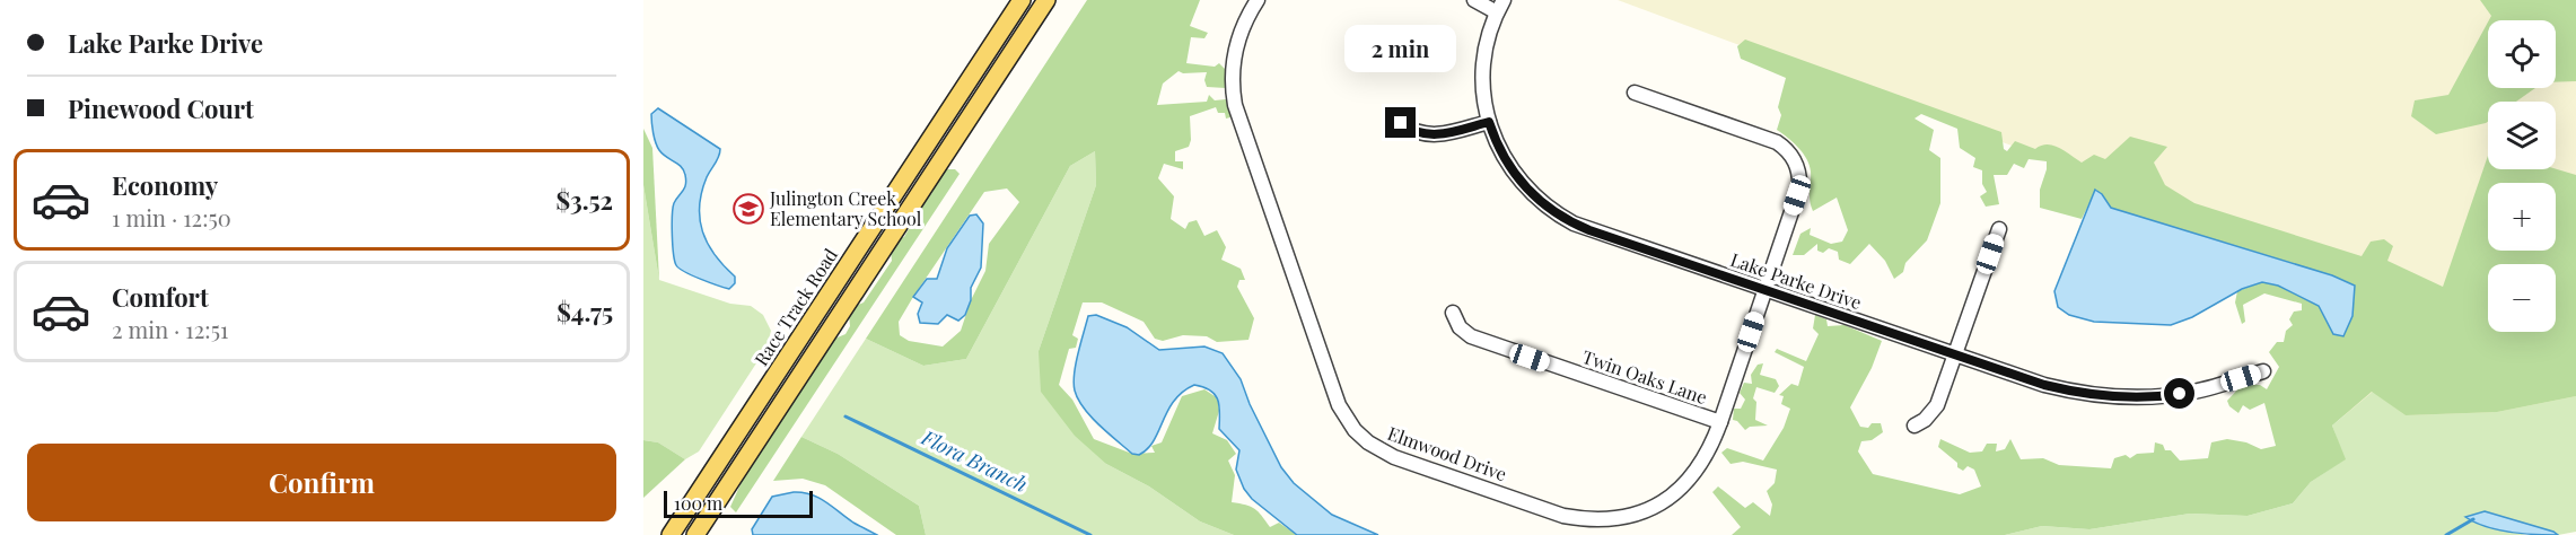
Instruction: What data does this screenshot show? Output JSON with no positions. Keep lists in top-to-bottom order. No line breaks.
{"streets":{"main road":["Race Track Road"],"street":["Lake Parke Drive","Twin Oaks Lane","Elmwood Drive"]},"crossings":[["Lake Parke Drive","Elmwood Drive"],["Twin Oaks Lane","Elmwood Drive"]],"water":["Flora Branch"],"places":{"school or university":["Julington Creek Elementary School"]},"scale_bar":"100 m","page":{"banner":["Lake Parke Drive","Pinewood Court"],"map_buttons":["+","−"],"bubble":"2 min","list":[{"name":"Economy","note":"1 min · 12:50","value":"$3.52"},{"name":"Comfort","note":"2 min · 12:51","value":"$4.75"}],"buttons":"Confirm","scale":"100 m"}}
